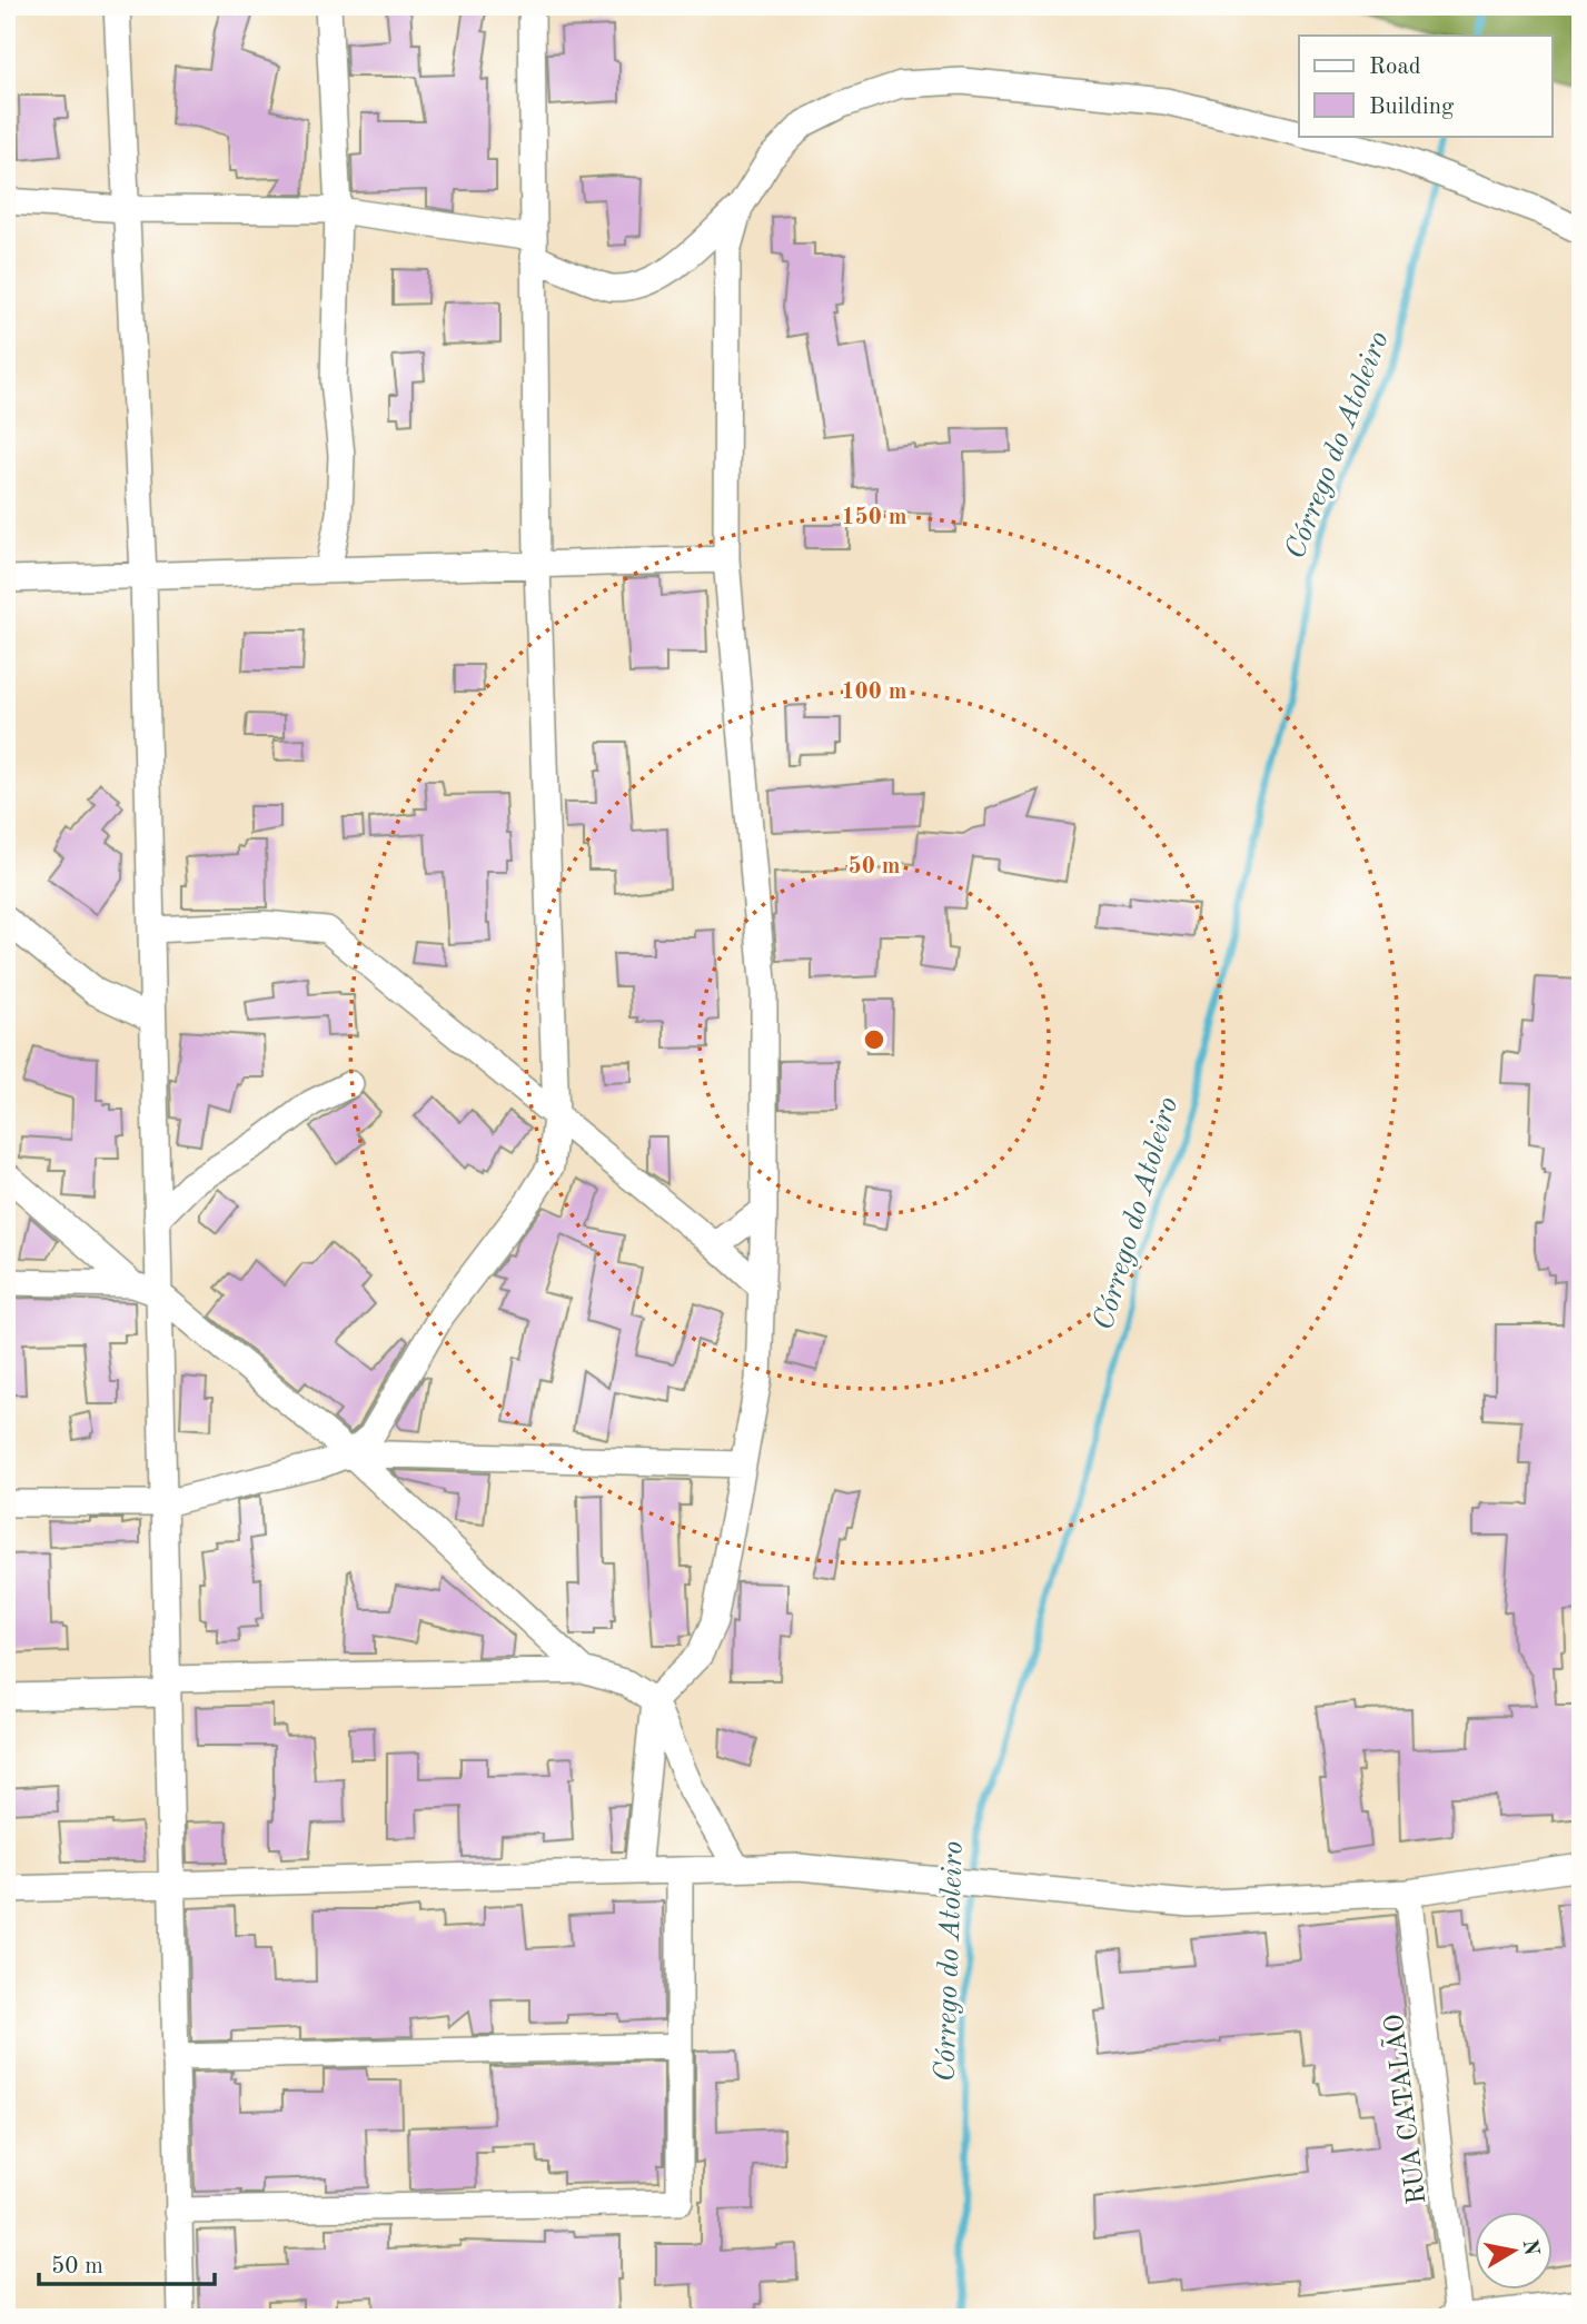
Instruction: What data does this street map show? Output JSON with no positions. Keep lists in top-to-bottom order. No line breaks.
{"streets":{"street":["RUA CATALÃO"]},"water":["Córrego do Atoleiro"],"legend":["Road","Building"],"scale_bar":"50 m","north":"right","rings":["150 m","100 m","50 m"]}
